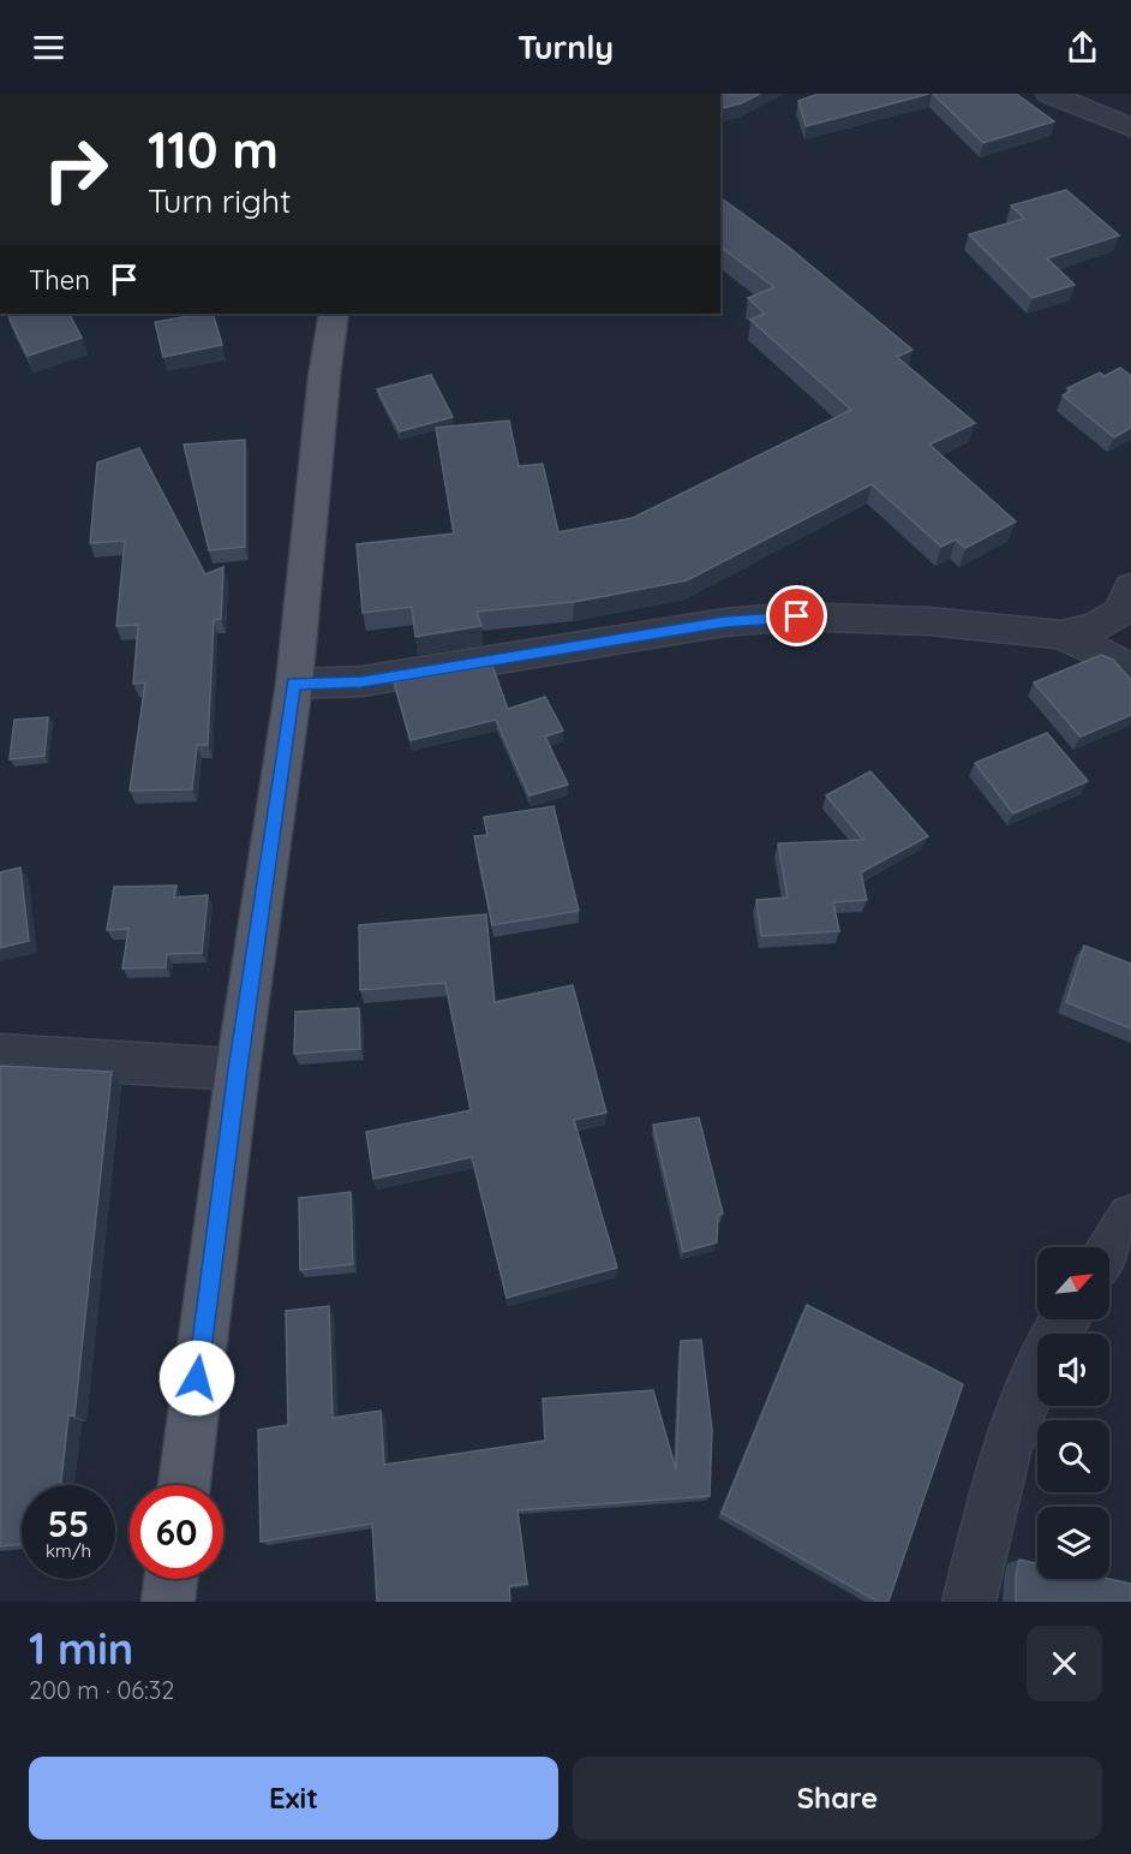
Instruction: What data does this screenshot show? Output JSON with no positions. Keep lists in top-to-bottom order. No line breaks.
{"north":"top right","page":{"header":"Turnly","turn":["110 m","Turn right"],"then":"Then","speed":"55 km/h","limit":"60","heading":["1 min","200 m · 06:32"],"buttons":["Exit","Share"]}}
